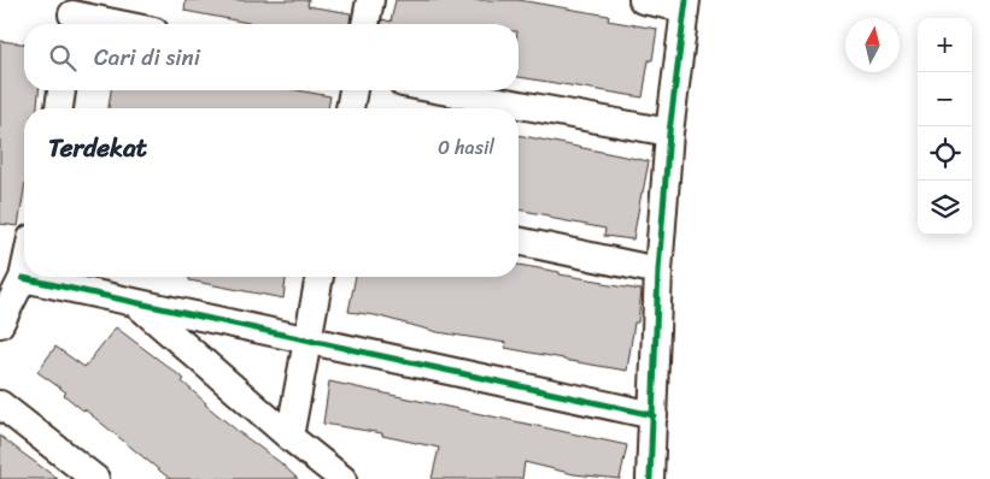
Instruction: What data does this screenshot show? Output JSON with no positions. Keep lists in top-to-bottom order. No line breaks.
{"north":"top","page":{"map_buttons":["+","−"],"search":"Cari di sini","heading":["Terdekat","0 hasil"]}}
